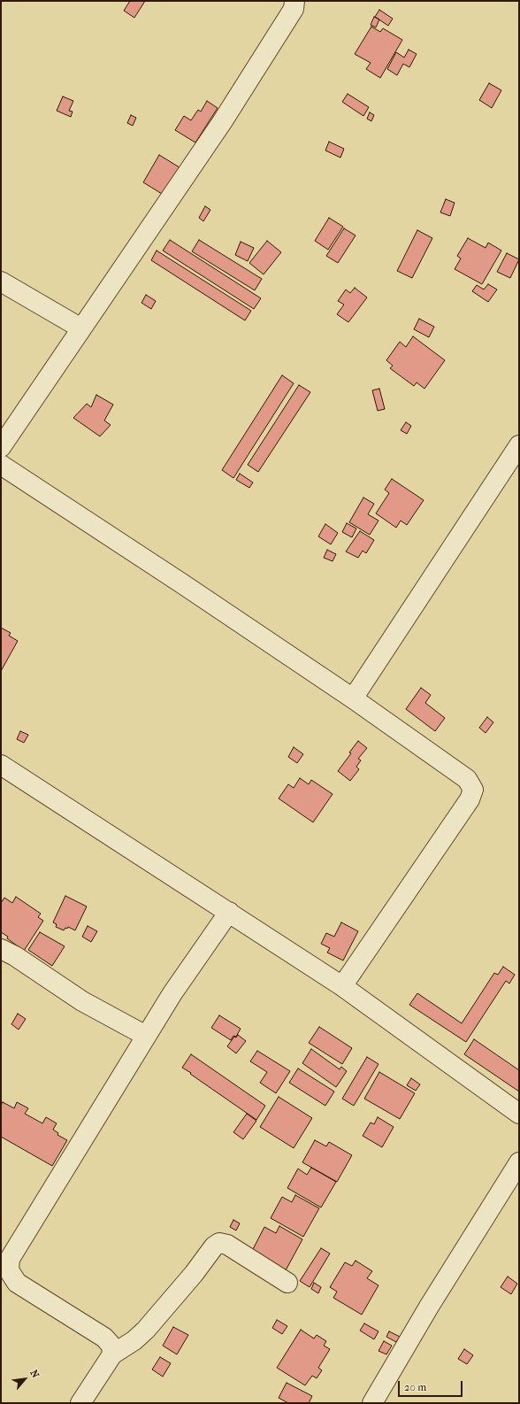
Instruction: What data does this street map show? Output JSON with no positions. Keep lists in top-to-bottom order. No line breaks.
{"scale_bar":"20 m","north":"top right"}
